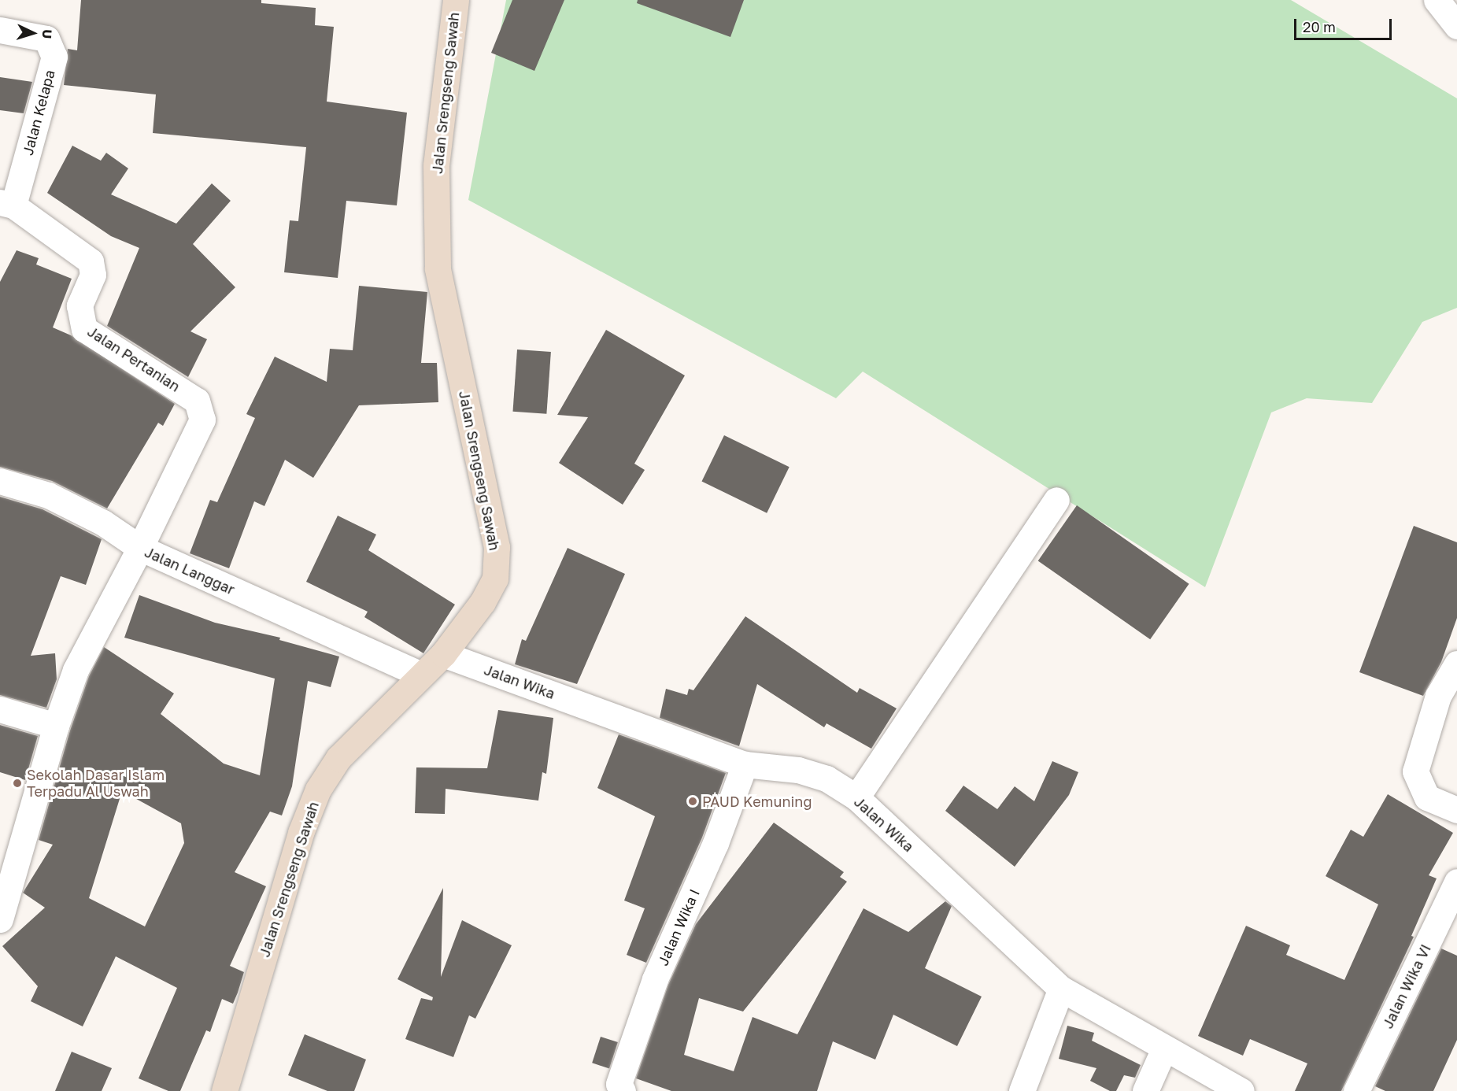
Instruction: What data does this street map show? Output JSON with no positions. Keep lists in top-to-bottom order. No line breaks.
{"streets":{"street":["Jalan Srengseng Sawah","Jalan Kelapa","Jalan Pertanian","Jalan Langgar","Jalan Wika","Jalan Wika I","Jalan Wika VI"]},"crossings":[["Jalan Srengseng Sawah","Jalan Langgar"],["Jalan Srengseng Sawah","Jalan Wika"],["Jalan Kelapa","Jalan Pertanian"],["Jalan Pertanian","Jalan Langgar"],["Jalan Wika","Jalan Wika I"]],"places":["Sekolah Dasar Islam Terpadu Al Uswah","PAUD Kemuning"],"scale_bar":"20 m","north":"right"}
